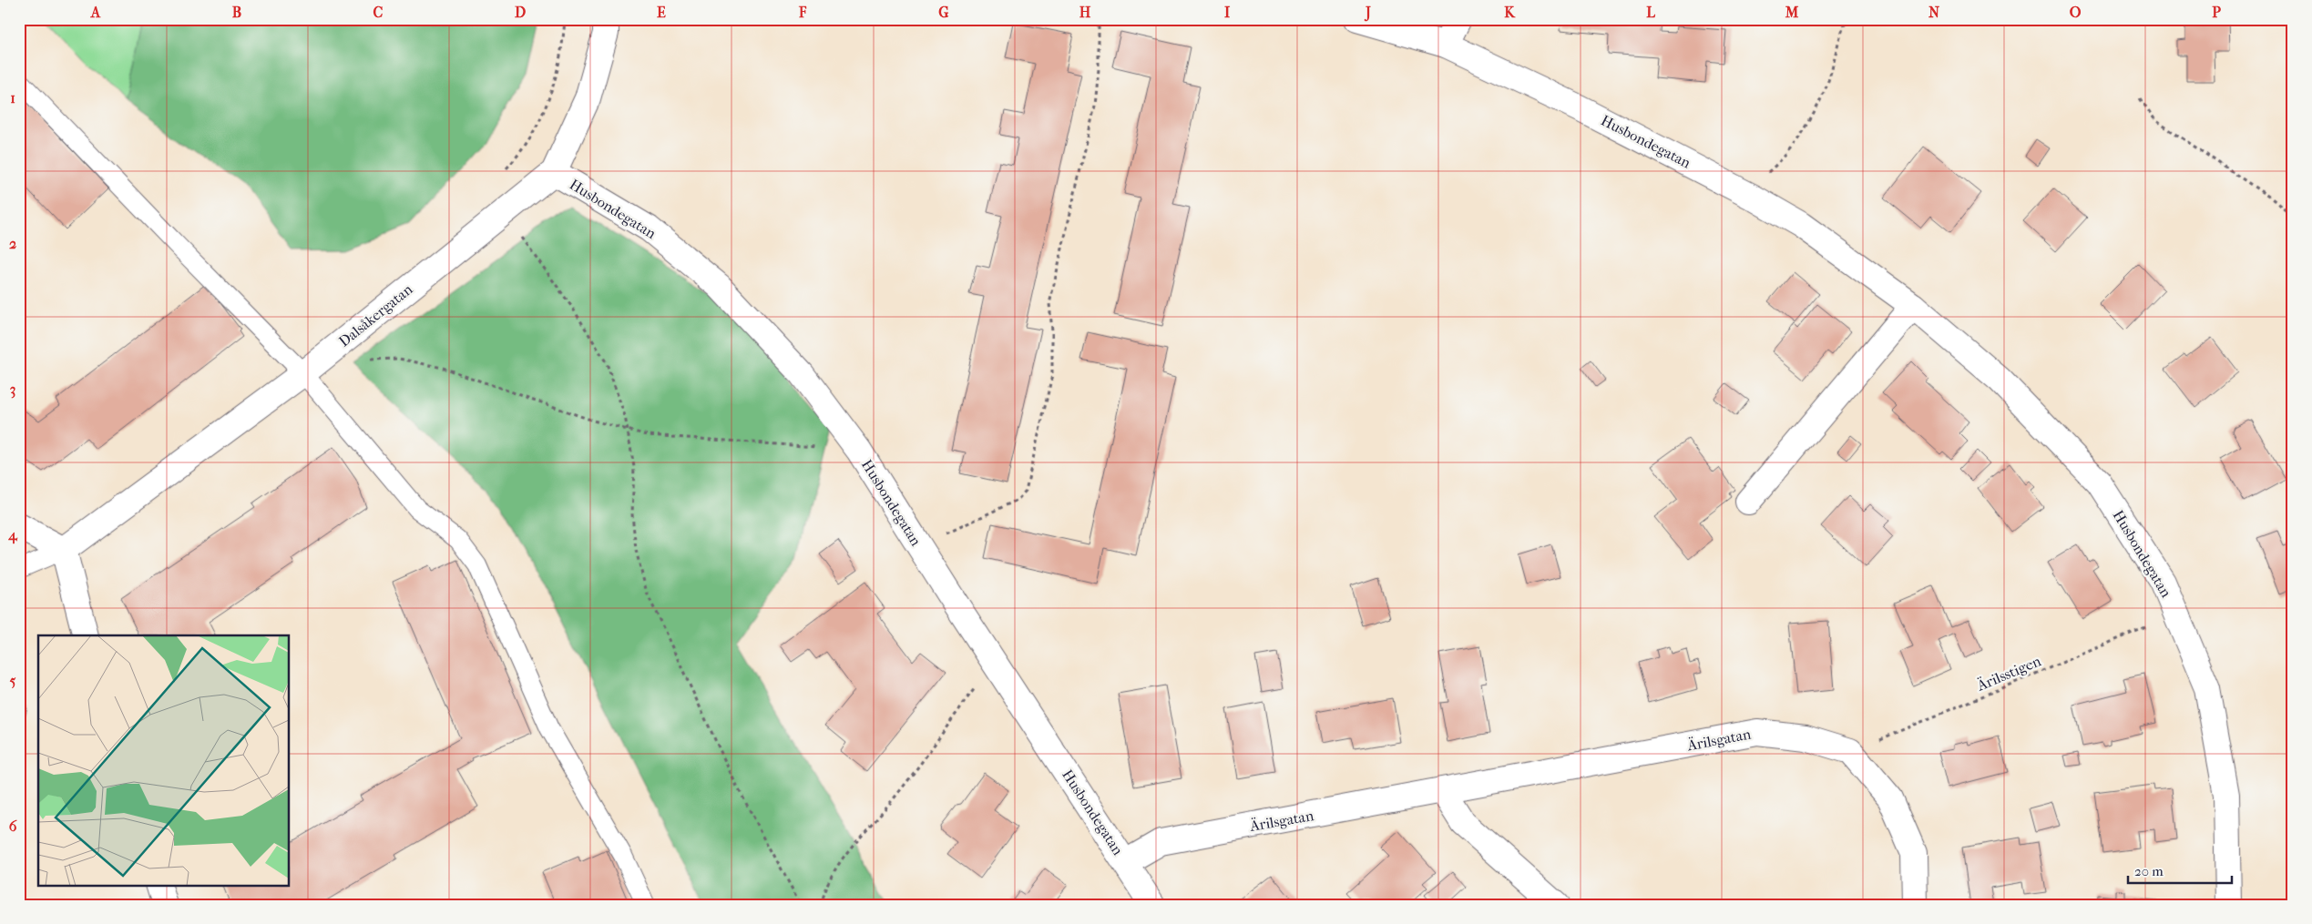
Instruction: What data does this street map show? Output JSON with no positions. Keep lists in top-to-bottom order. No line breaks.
{"streets":{"street":["Husbondegatan","Dalsåkergatan","Ärilsgatan"],"path":["Ärilsstigen"]},"crossings":[["Husbondegatan","Dalsåkergatan"],["Husbondegatan","Ärilsstigen"],["Husbondegatan","Ärilsgatan"],["Ärilsstigen","Ärilsgatan"]],"scale_bar":"20 m","grid":{"columns":["A","B","C","D","E","F","G","H","I","J","K","L","M","N","O","P"],"rows":["1","2","3","4","5","6"]}}
